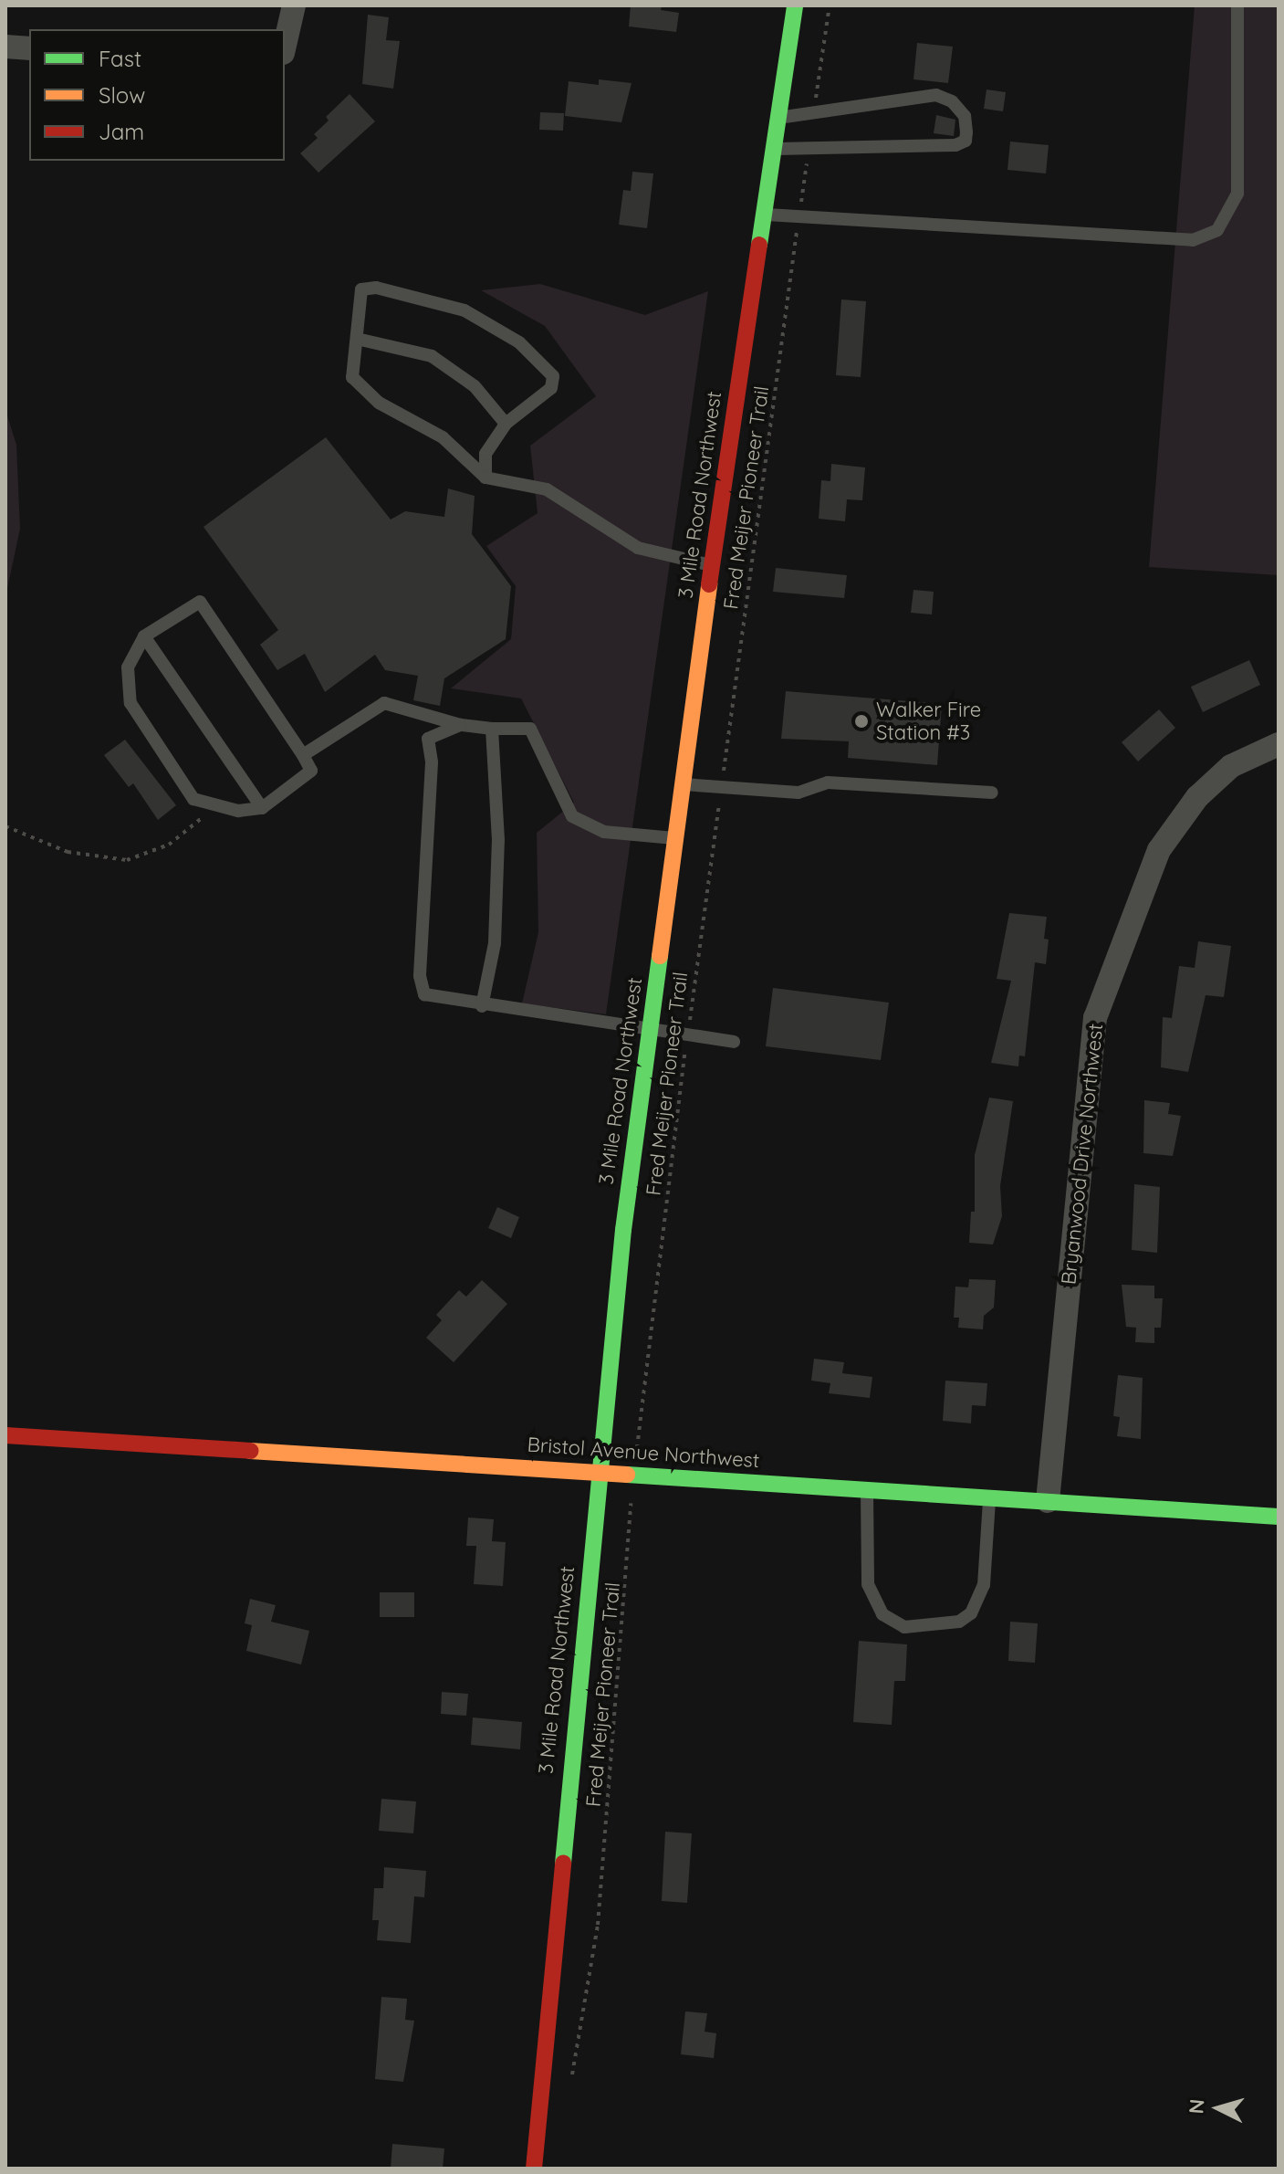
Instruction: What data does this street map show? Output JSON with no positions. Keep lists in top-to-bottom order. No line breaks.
{"streets":{"main road":["3 Mile Road Northwest","Bristol Avenue Northwest"],"street":["Bryanwood Drive Northwest"],"path":["Fred Meijer Pioneer Trail"]},"crossings":[["3 Mile Road Northwest","Bristol Avenue Northwest"],["Fred Meijer Pioneer Trail","Bristol Avenue Northwest"],["Bryanwood Drive Northwest","Bristol Avenue Northwest"]],"places":["Walker Fire Station #3"],"legend":["Fast","Slow","Jam"],"north":"left"}
